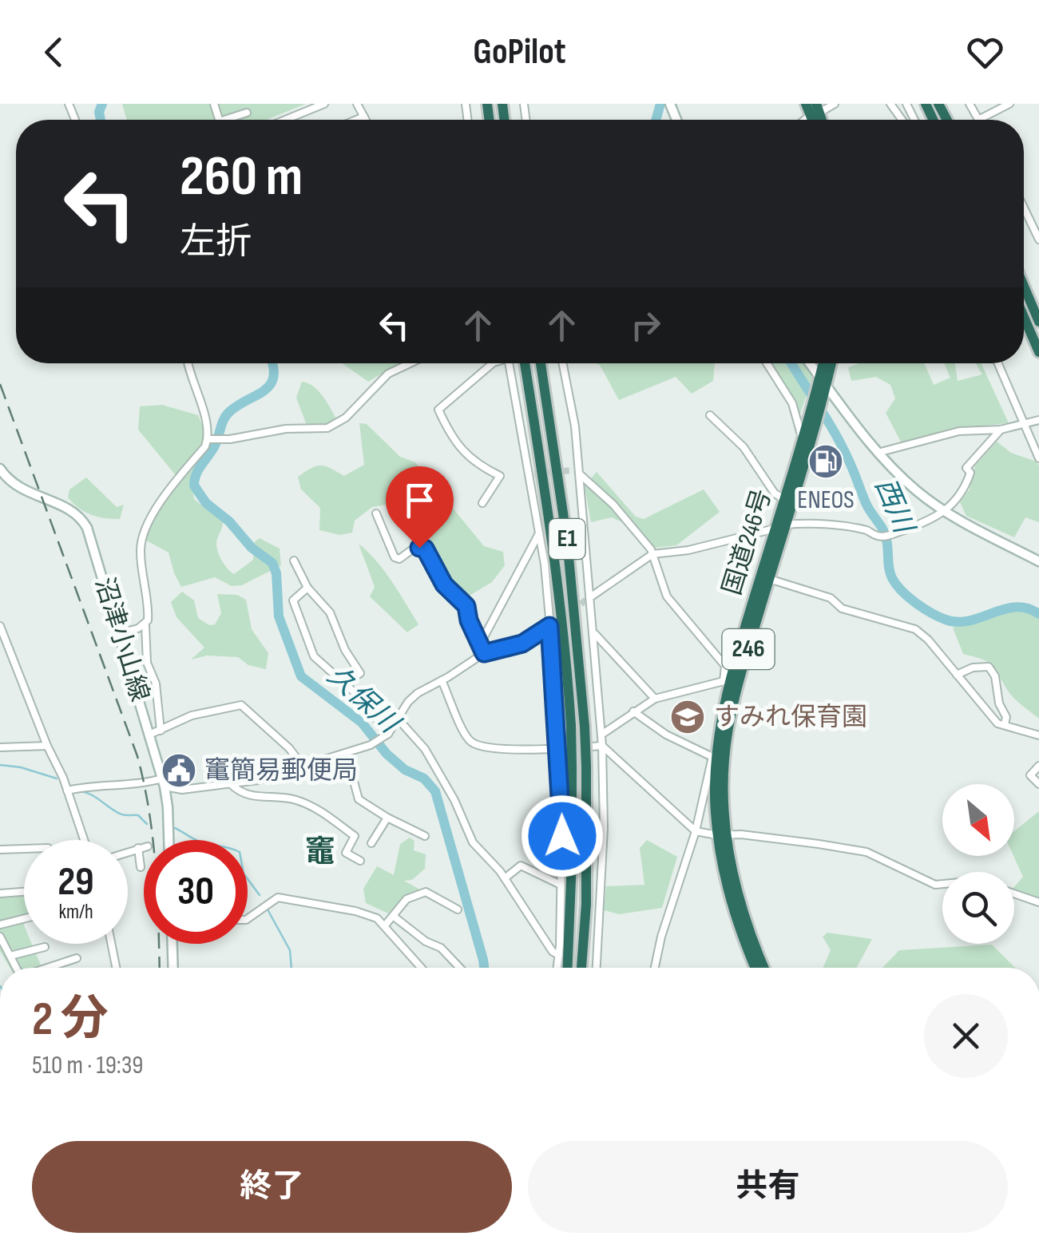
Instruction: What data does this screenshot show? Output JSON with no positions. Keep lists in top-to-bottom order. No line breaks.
{"streets":{"highway":["E1","国道246号","246"],"main road":["沼津小山線"]},"districts":["竈"],"water":["西川","久保川"],"places":{"fuel station":["ENEOS"],"school or university":["すみれ保育園"],"public building":["竃簡易郵便局"]},"north":"bottom right","page":{"header":"GoPilot","turn":["260 m","左折"],"speed":"29 km/h","limit":"30","heading":["2 分","510 m · 19:39"],"buttons":["終了","共有"]}}
